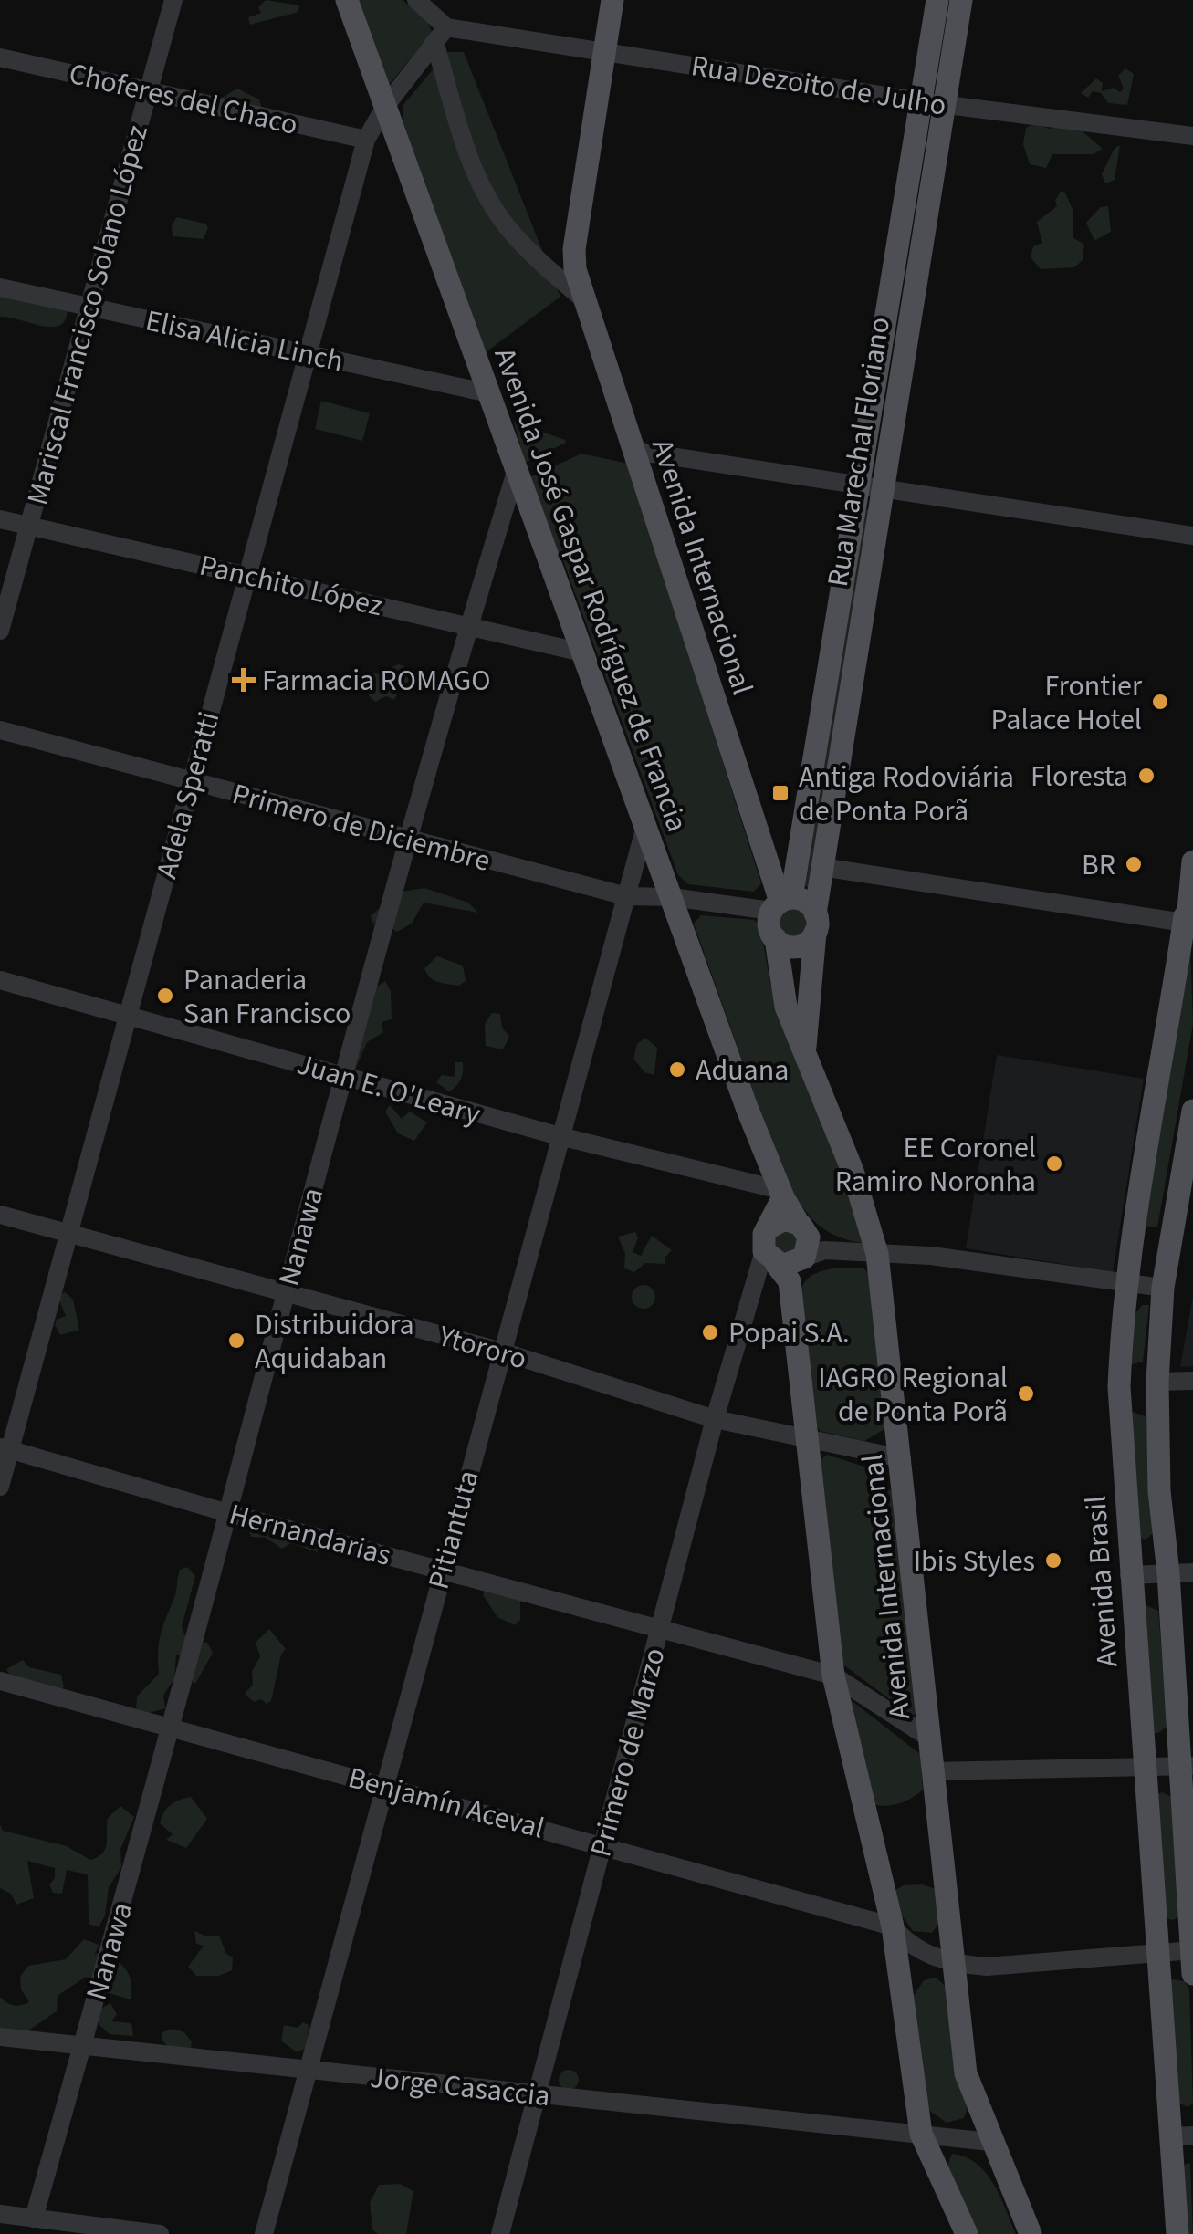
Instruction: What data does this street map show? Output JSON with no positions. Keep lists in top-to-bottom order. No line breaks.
{"streets":{"main road":["Rua Marechal Floriano","Avenida Internacional","Avenida José Gaspar Rodríguez de Francia","Avenida Brasil"],"street":["Rua Dezoito de Julho","Choferes del Chaco","Mariscal Francisco Solano López","Elisa Alicia Linch","Panchito López","Adela Speratti","Primero de Diciembre","Juan E. O'Leary","Nanawa","Ytororo","Pitiantuta","Hernandarias","Primero de Marzo","Benjamín Aceval","Jorge Casaccia"]},"crossings":[["Rua Dezoito de Julho","Rua Marechal Floriano"],["Rua Dezoito de Julho","Avenida Internacional"],["Rua Dezoito de Julho","Adela Speratti"],["Choferes del Chaco","Mariscal Francisco Solano López"],["Choferes del Chaco","Adela Speratti"],["Mariscal Francisco Solano López","Elisa Alicia Linch"],["Mariscal Francisco Solano López","Panchito López"],["Elisa Alicia Linch","Avenida José Gaspar Rodríguez de Francia"],["Elisa Alicia Linch","Adela Speratti"],["Rua Marechal Floriano","Avenida Internacional"],["Rua Marechal Floriano","Primero de Diciembre"],["Avenida Internacional","Primero de Diciembre"],["Avenida Internacional","Ytororo"],["Avenida Internacional","Hernandarias"],["Avenida Internacional","Jorge Casaccia"],["Panchito López","Avenida José Gaspar Rodríguez de Francia"],["Panchito López","Adela Speratti"],["Panchito López","Nanawa"],["Avenida José Gaspar Rodríguez de Francia","Adela Speratti"],["Avenida José Gaspar Rodríguez de Francia","Primero de Diciembre"],["Avenida José Gaspar Rodríguez de Francia","Juan E. O'Leary"],["Avenida José Gaspar Rodríguez de Francia","Nanawa"],["Avenida José Gaspar Rodríguez de Francia","Pitiantuta"],["Adela Speratti","Primero de Diciembre"],["Adela Speratti","Juan E. O'Leary"],["Adela Speratti","Ytororo"],["Adela Speratti","Hernandarias"],["Primero de Diciembre","Nanawa"],["Primero de Diciembre","Pitiantuta"],["Juan E. O'Leary","Nanawa"],["Juan E. O'Leary","Pitiantuta"],["Nanawa","Ytororo"],["Nanawa","Hernandarias"],["Nanawa","Benjamín Aceval"],["Nanawa","Jorge Casaccia"],["Ytororo","Pitiantuta"],["Ytororo","Primero de Marzo"],["Pitiantuta","Hernandarias"],["Pitiantuta","Benjamín Aceval"],["Pitiantuta","Jorge Casaccia"],["Hernandarias","Primero de Marzo"],["Primero de Marzo","Benjamín Aceval"],["Primero de Marzo","Jorge Casaccia"]],"places":{"health":["Farmacia ROMAGO"],"other":["Frontier Palace Hotel","Floresta","BR","Panaderia San Francisco","Aduana","EE Coronel Ramiro Noronha","Popai S.A.","Distribuidora Aquidaban","IAGRO Regional de Ponta Porã","Ibis Styles"],"transit":["Antiga Rodoviária de Ponta Porã"]}}
